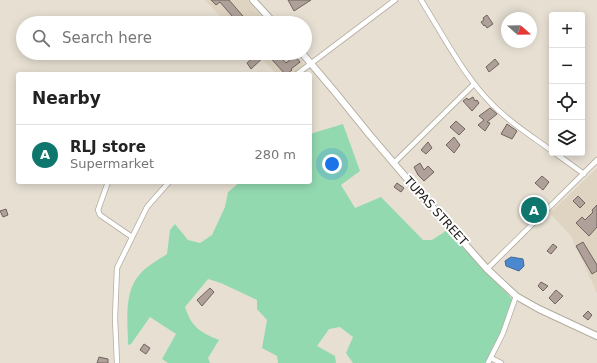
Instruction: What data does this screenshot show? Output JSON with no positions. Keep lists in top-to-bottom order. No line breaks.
{"streets":{"street":["TUPAS STREET"]},"north":"right","page":{"map_buttons":["+","−"],"search":"Search here","heading":"Nearby","list":[{"mark":"A","name":"RLJ store","note":"Supermarket","value":"280 m"}],"pins":"A"}}
